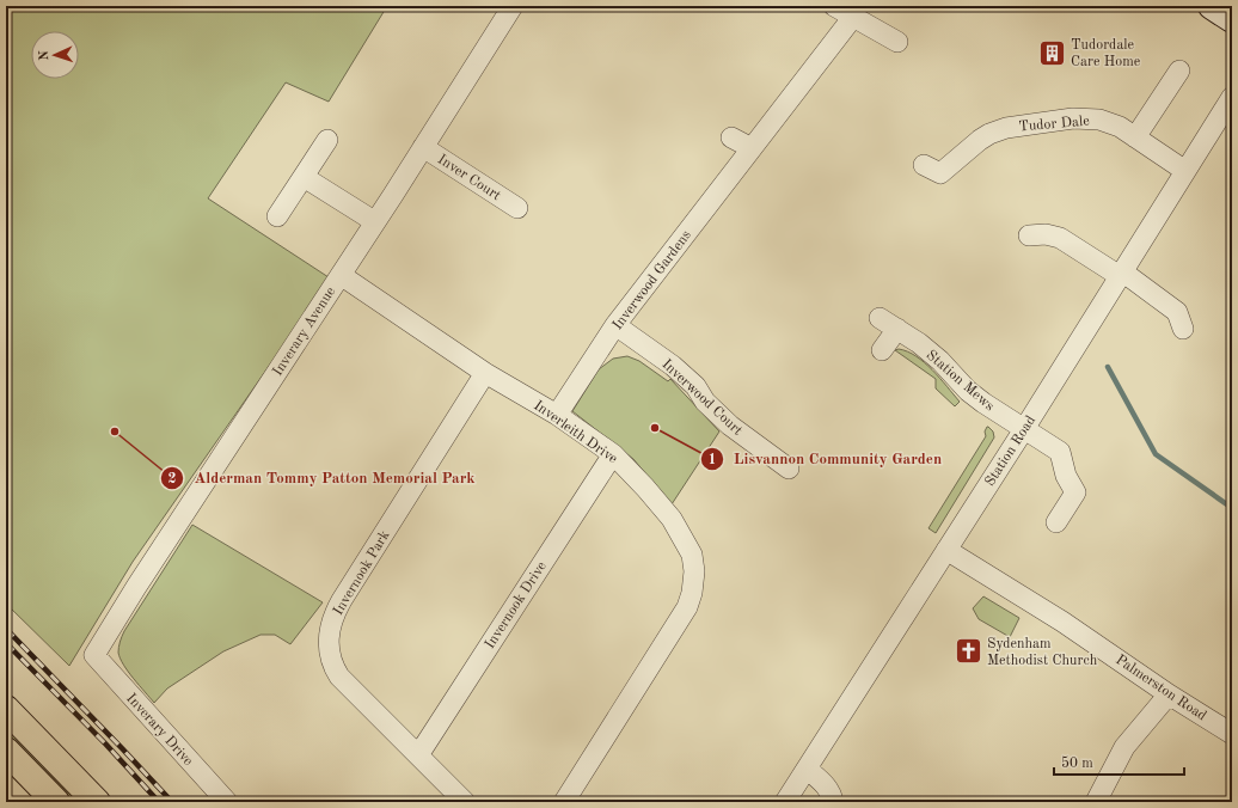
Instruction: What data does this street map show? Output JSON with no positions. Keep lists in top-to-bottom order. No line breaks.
{"streets":{"street":["Tudor Dale","Inver Court","Inverwood Gardens","Inverary Avenue","Station Mews","Inverwood Court","Inverleith Drive","Station Road","Invernook Park","Invernook Drive","Palmerston Road","Inverary Drive"]},"crossings":[["Tudor Dale","Station Road"],["Inver Court","Inverary Avenue"],["Inverwood Gardens","Inverwood Court"],["Inverwood Gardens","Inverleith Drive"],["Inverary Avenue","Inverleith Drive"],["Inverary Avenue","Inverary Drive"],["Station Mews","Station Road"],["Inverleith Drive","Invernook Park"],["Inverleith Drive","Invernook Drive"],["Station Road","Palmerston Road"],["Invernook Park","Invernook Drive"]],"places":{"building":["Tudordale Care Home"],"other":["Lisvannon Community Garden","Alderman Tommy Patton Memorial Park"],"church":["Sydenham Methodist Church"]},"scale_bar":"50 m","north":"left"}
